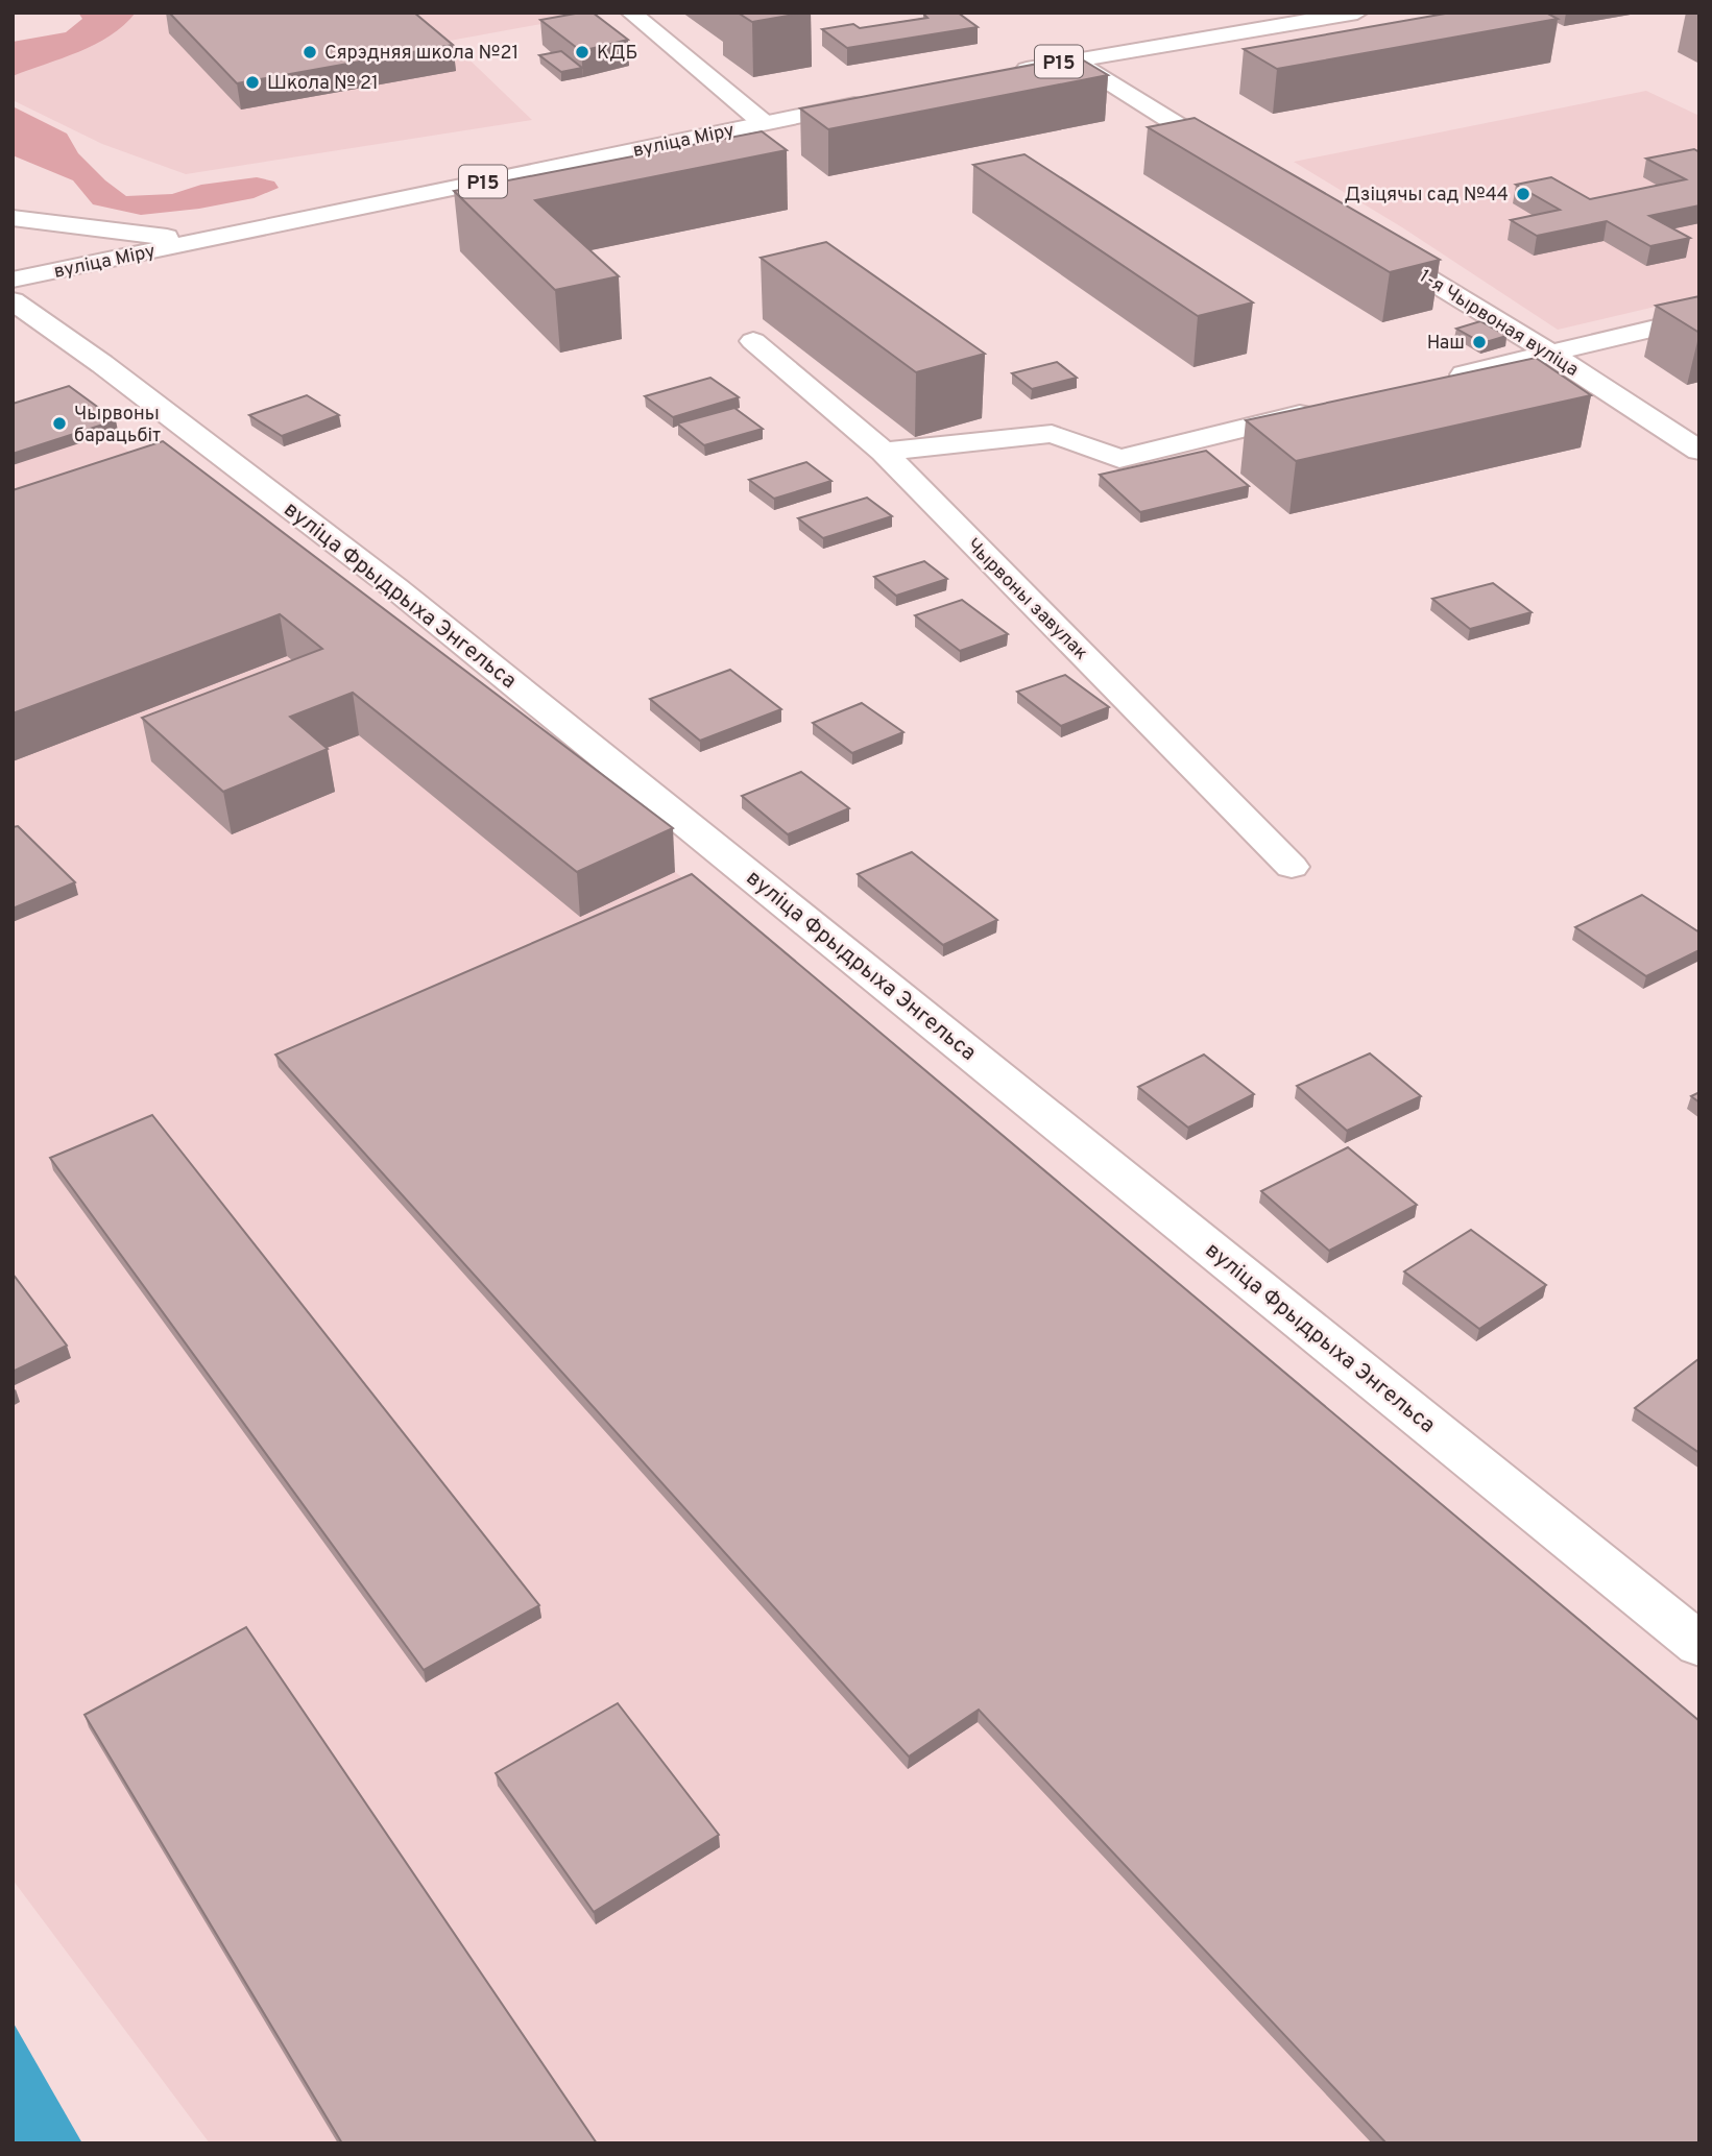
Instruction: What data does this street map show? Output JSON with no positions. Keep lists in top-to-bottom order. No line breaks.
{"streets":{"street":["Р15","вуліца Міру","1-я Чырвоная вуліца","вуліца Фрыдрыха Энгельса","Чырвоны завулак"]},"places":["Сярэдняя школа №21","КДБ","Школа № 21","Дзіцячы сад №44","Наш","Чырвоны барацьбіт"]}
